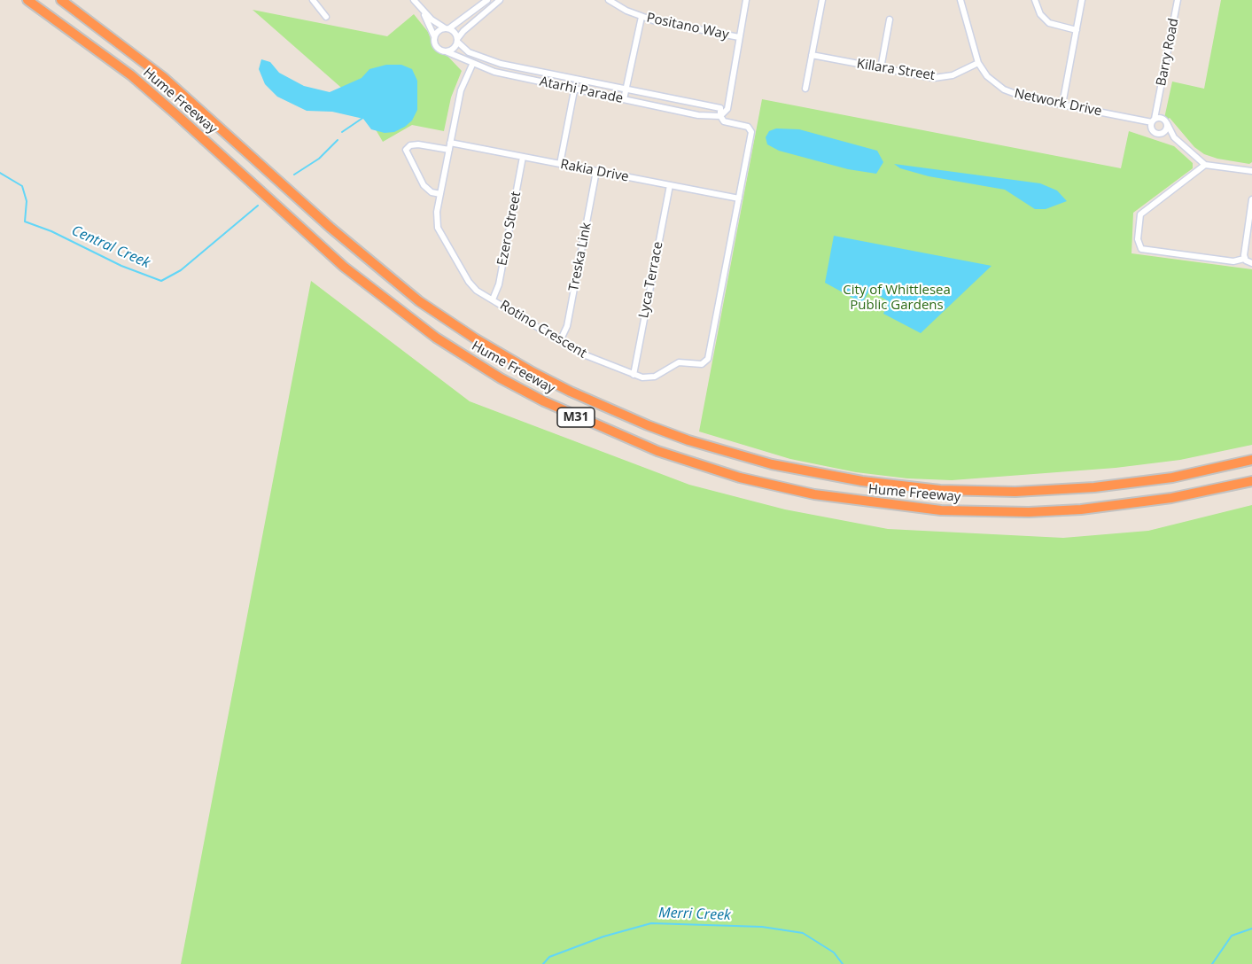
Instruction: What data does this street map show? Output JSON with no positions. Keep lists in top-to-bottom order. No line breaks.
{"streets":{"highway":["Hume Freeway","M31"],"street":["Positano Way","Barry Road","Killara Street","Atarhi Parade","Network Drive","Rakia Drive","Ezero Street","Treska Link","Lyca Terrace","Rotino Crescent"]},"crossings":[["Barry Road","Network Drive"],["Killara Street","Network Drive"],["Atarhi Parade","Rotino Crescent"],["Rakia Drive","Ezero Street"],["Rakia Drive","Treska Link"],["Rakia Drive","Lyca Terrace"],["Rakia Drive","Rotino Crescent"],["Ezero Street","Rotino Crescent"],["Treska Link","Rotino Crescent"],["Lyca Terrace","Rotino Crescent"]],"water":["Central Creek","Merri Creek"],"parks":["City of Whittlesea Public Gardens"]}
